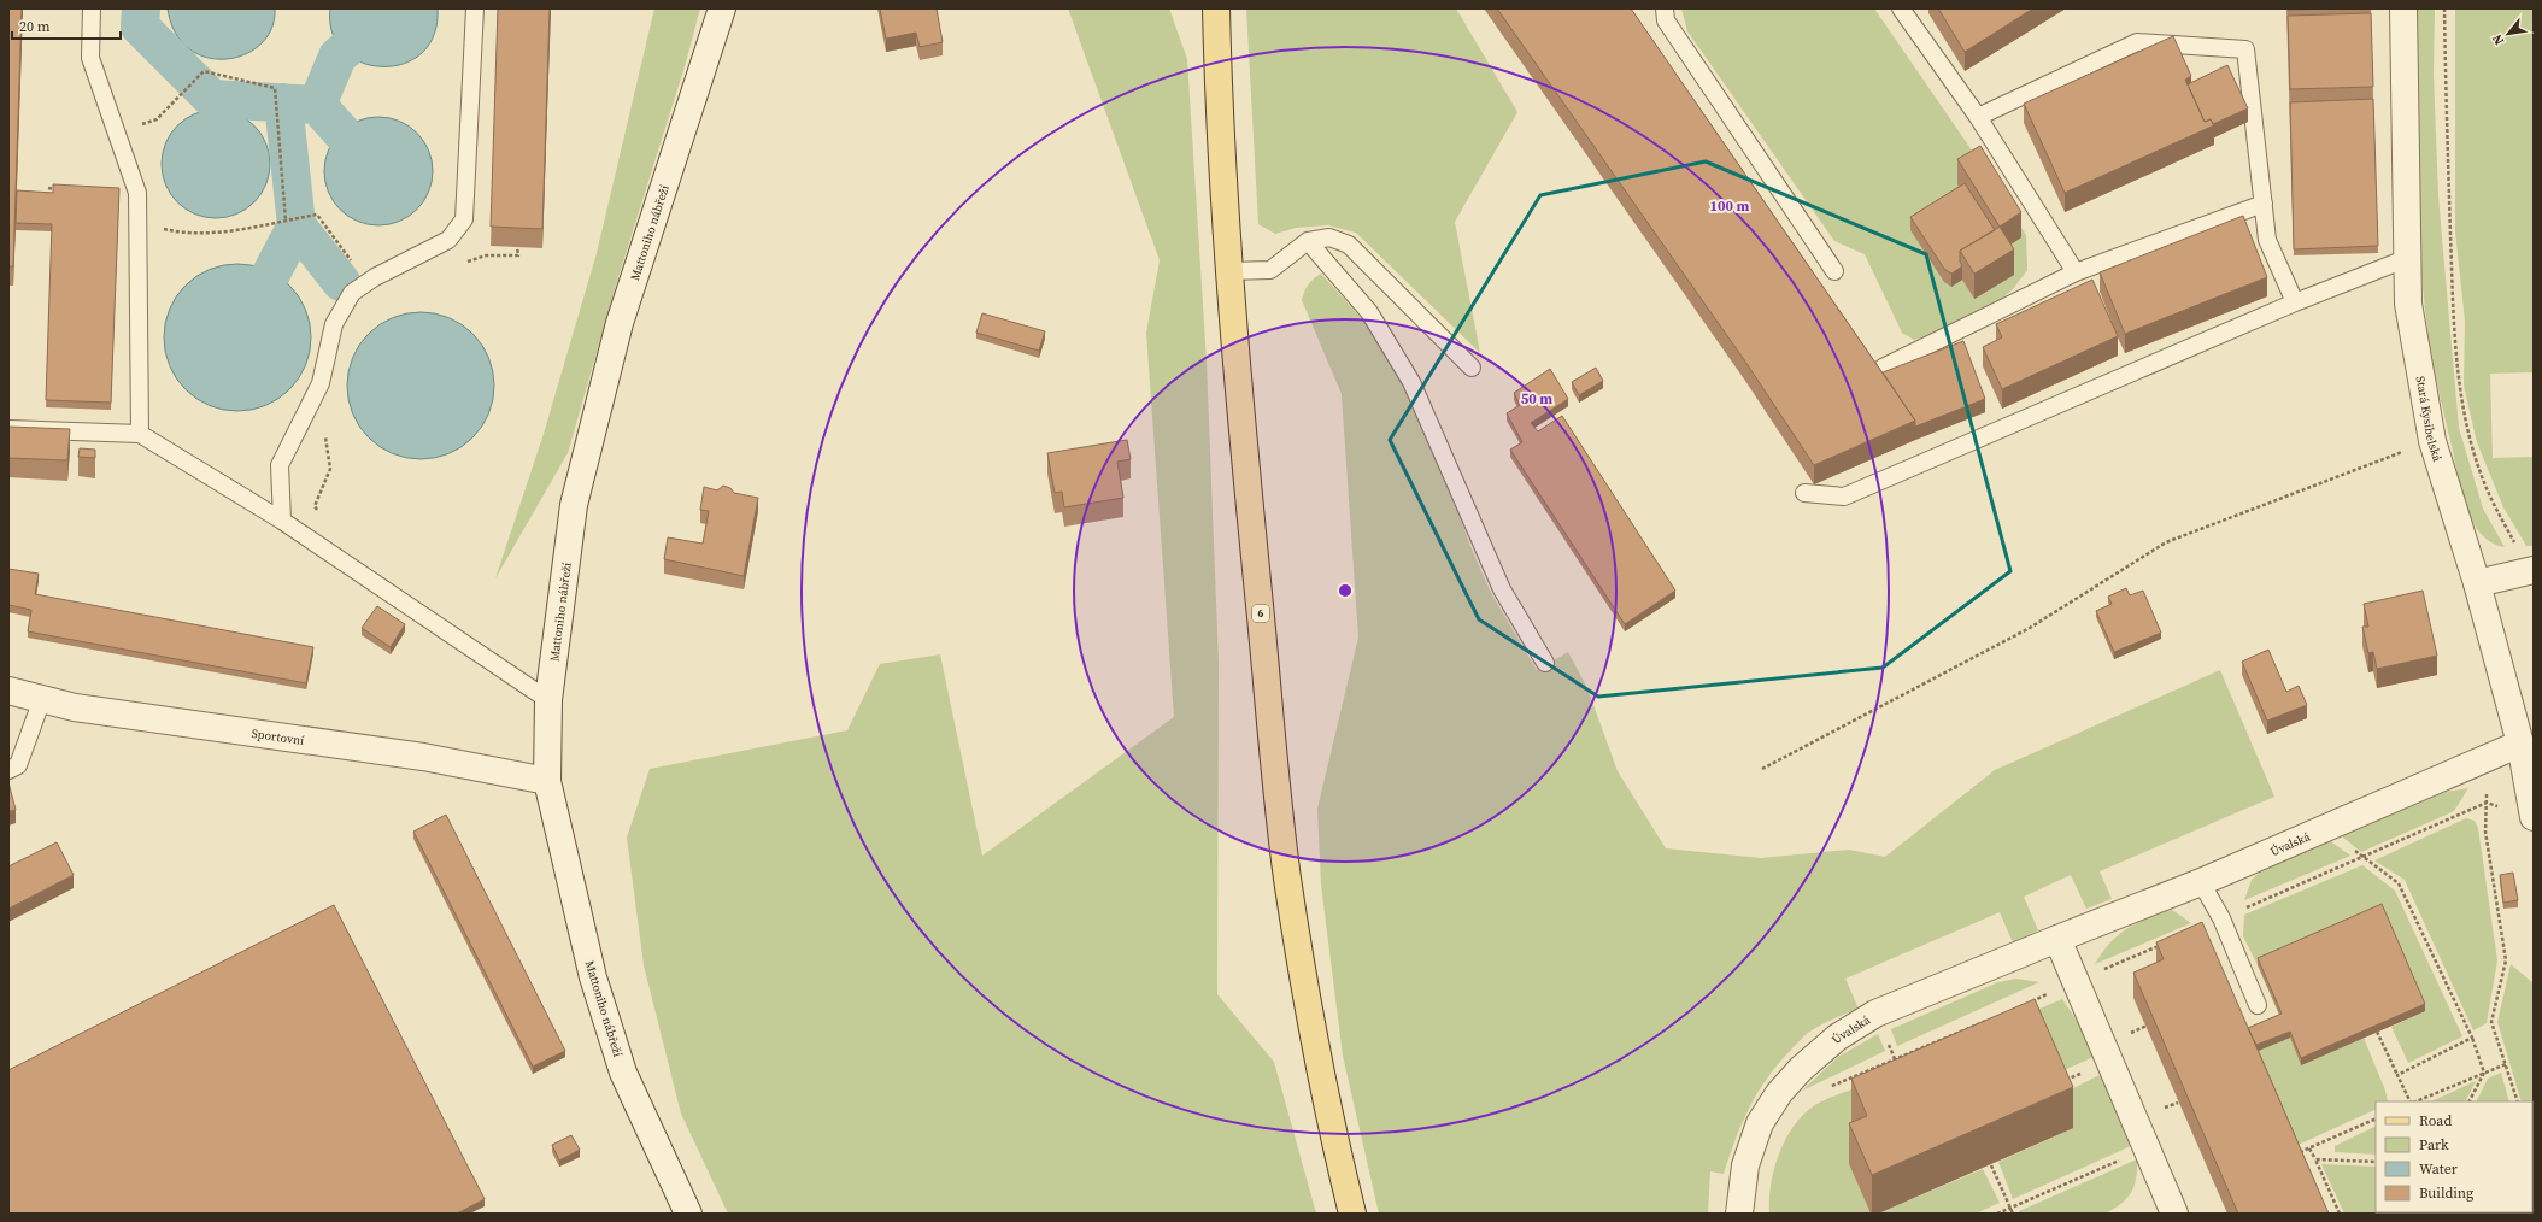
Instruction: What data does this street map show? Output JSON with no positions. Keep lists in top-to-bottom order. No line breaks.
{"streets":{"main road":["6"],"street":["Mattoniho nábřeží","Stará Kysibelská","Sportovní","Úvalská"]},"crossings":[["Mattoniho nábřeží","Sportovní"],["Stará Kysibelská","Úvalská"]],"legend":["Road","Park","Water","Building"],"scale_bar":"20 m","north":"bottom left","rings":["100 m","50 m"]}
